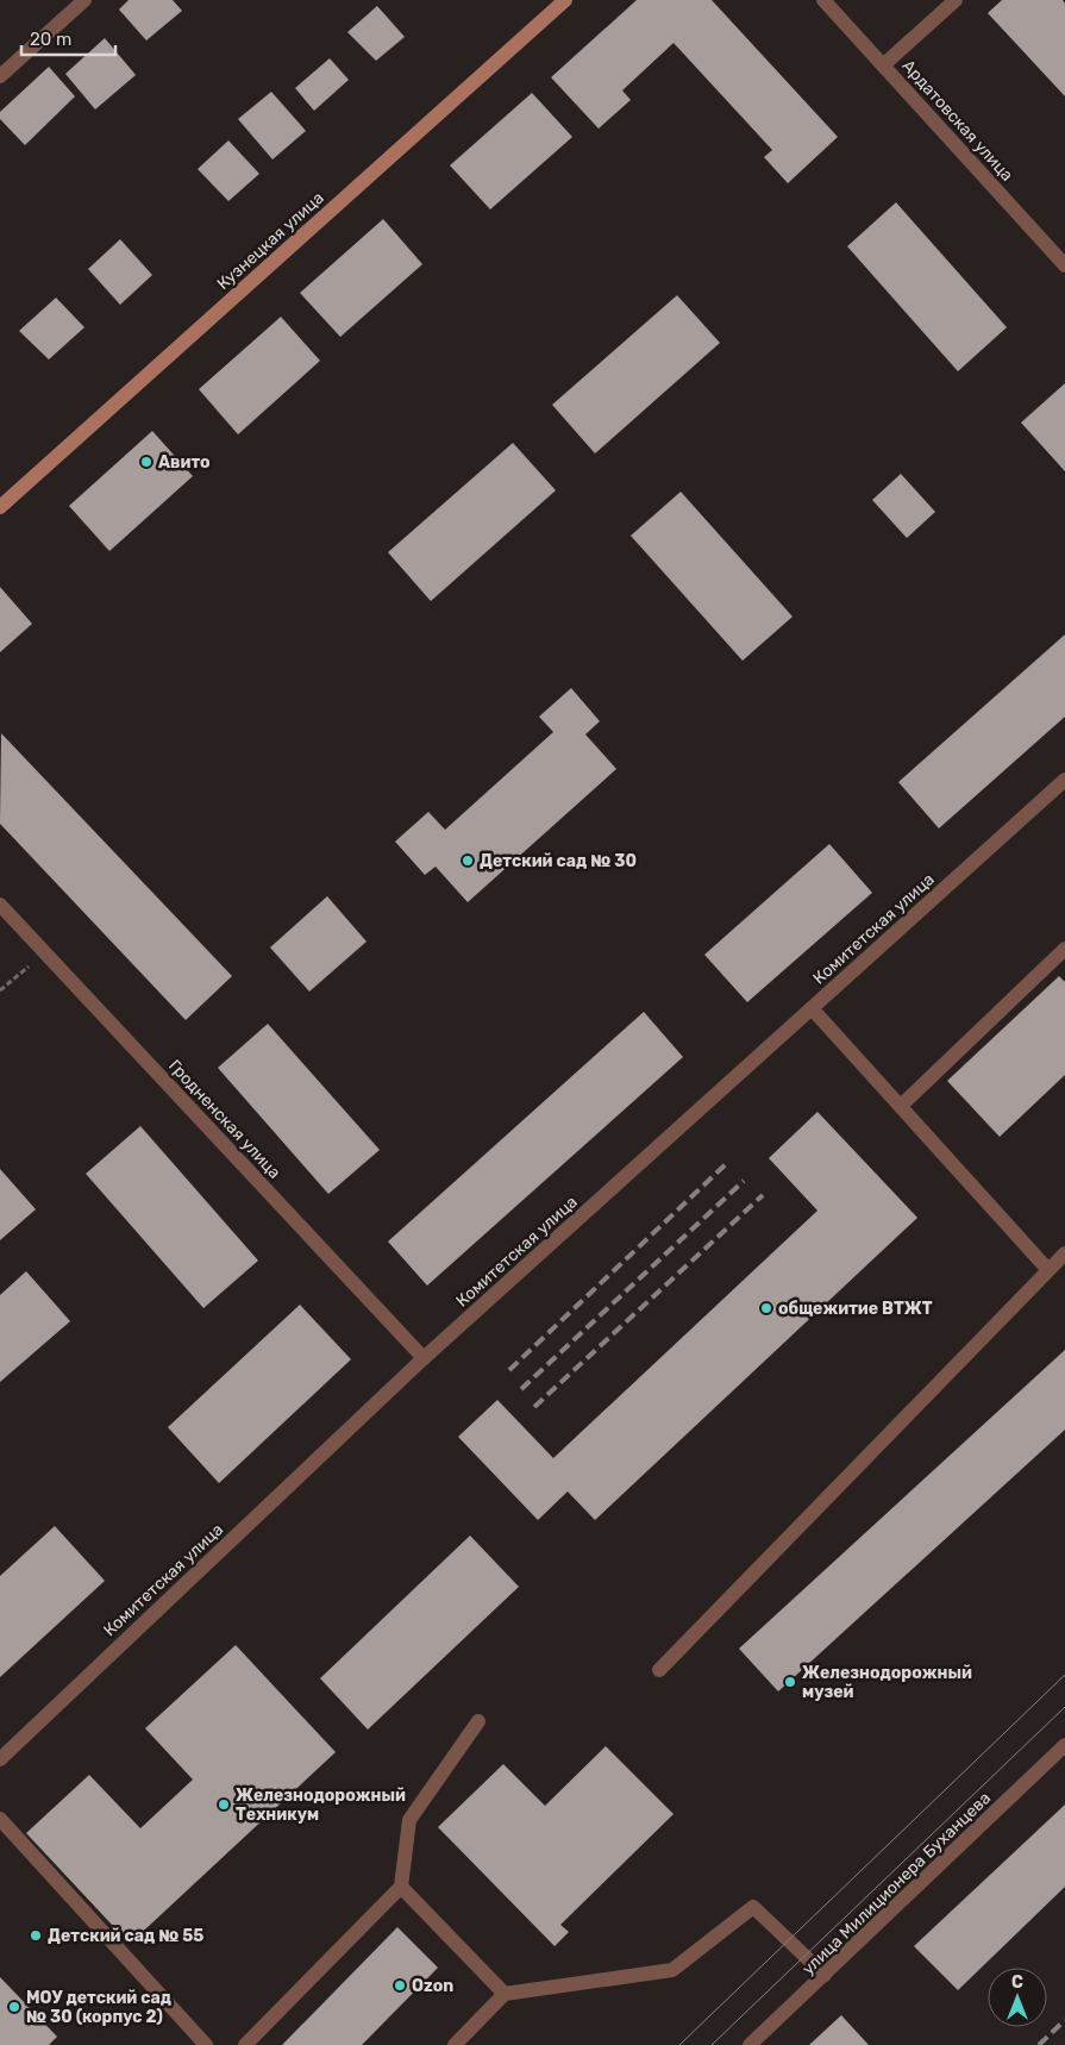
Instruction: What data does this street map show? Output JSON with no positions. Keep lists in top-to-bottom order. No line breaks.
{"streets":{"street":["Ардатовская улица","Кузнецкая улица","Комитетская улица","Гродненская улица","улица Милиционера Буханцева"]},"crossings":[["Комитетская улица","Гродненская улица"]],"places":["Авито","Детский сад № 30","общежитие ВТЖТ","Железнодорожный музей","Железнодорожный Техникум","Детский сад № 55","Ozon","МОУ детский сад № 30 (корпус 2)"],"scale_bar":"20 m","north":"top"}
